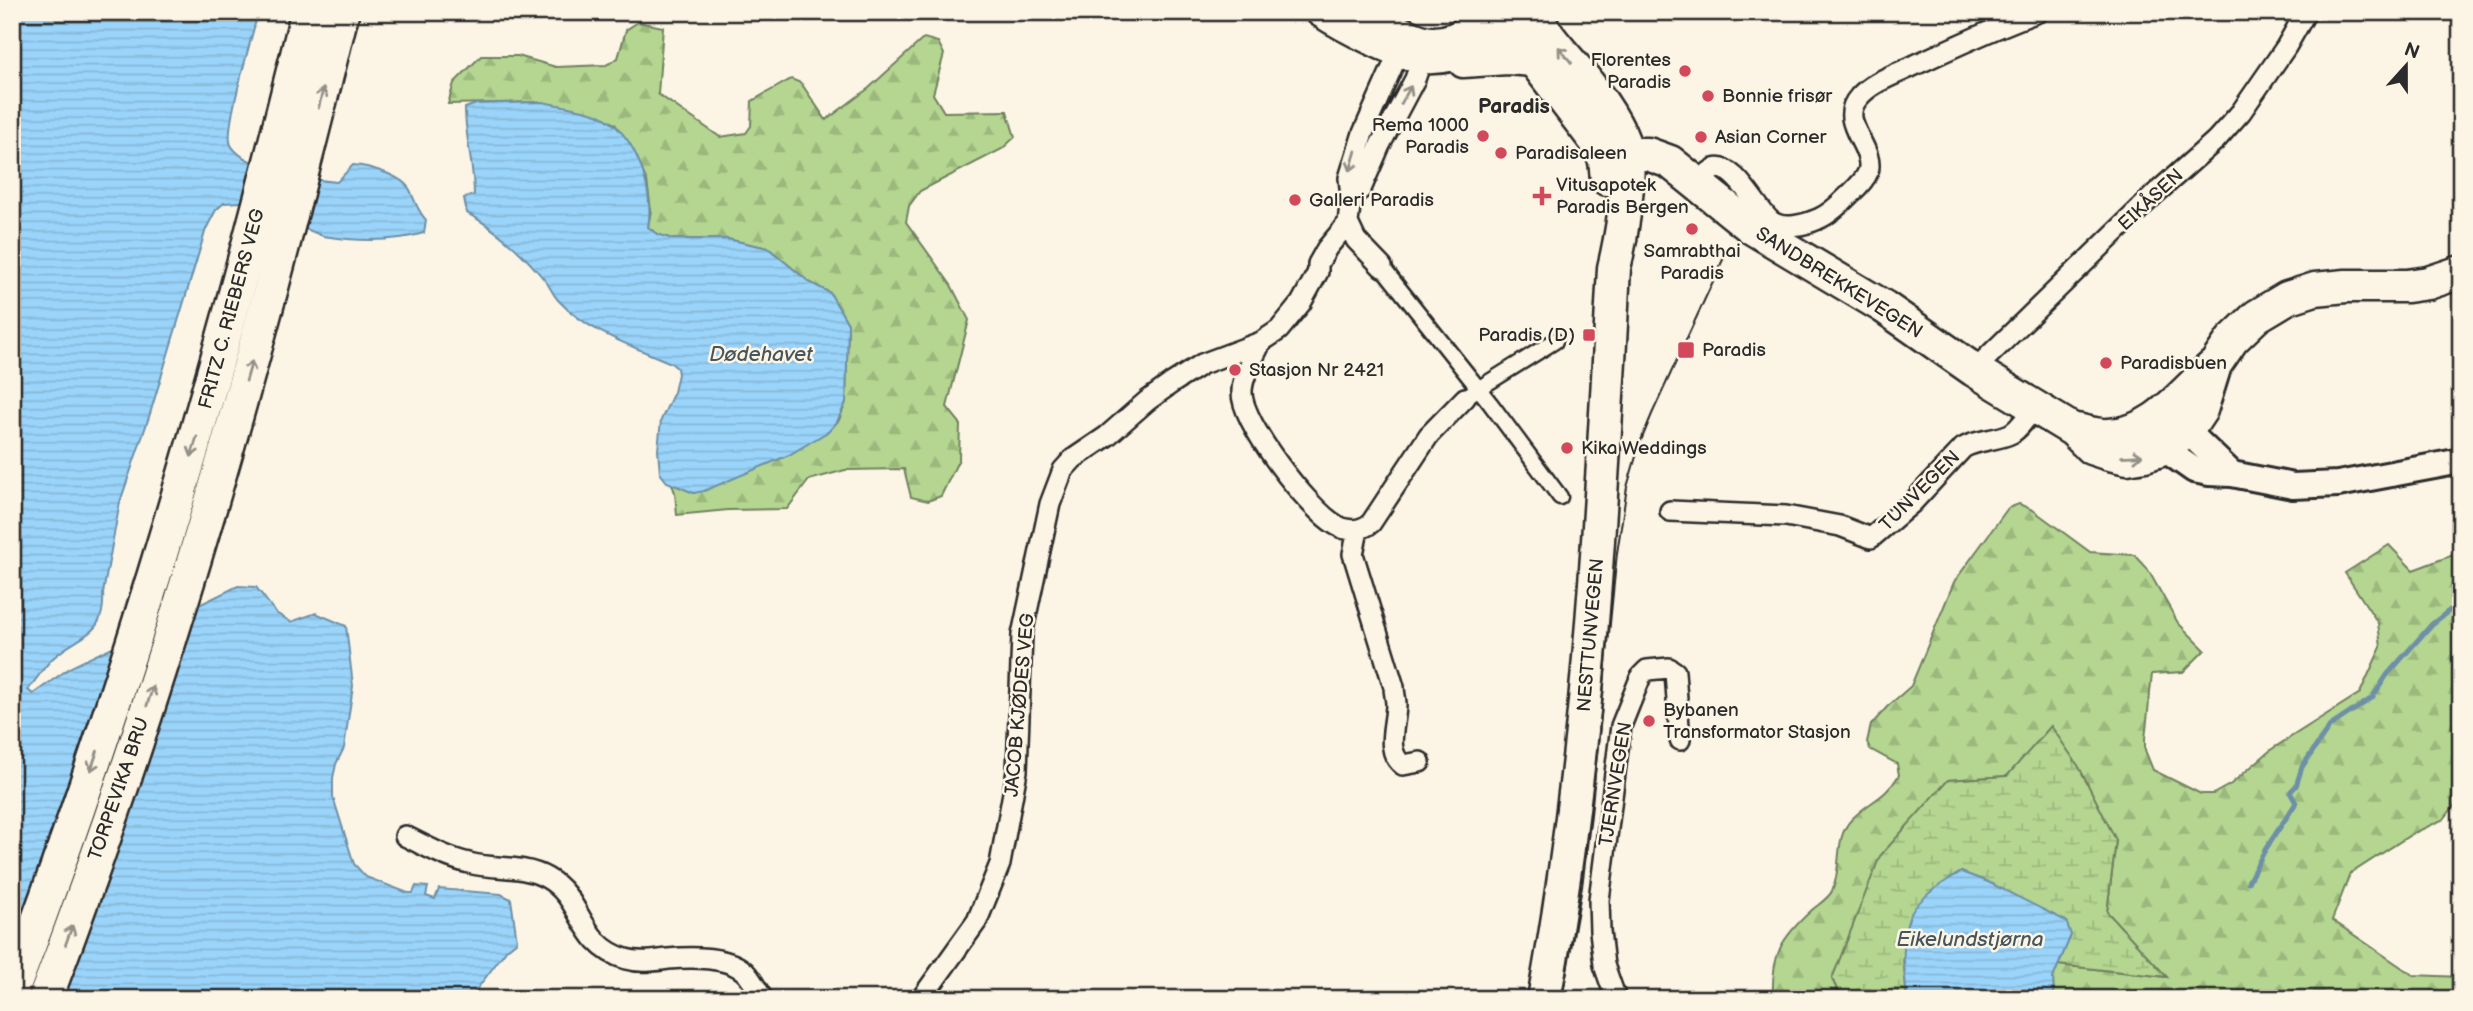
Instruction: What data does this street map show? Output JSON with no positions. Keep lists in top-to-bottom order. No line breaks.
{"streets":{"highway":["FRITZ C. RIEBERS VEG","TORPEVIKA BRU"],"main road":["SANDBREKKEVEGEN","NESTTUNVEGEN"],"street":["EIKÅSEN","TUNVEGEN","JACOB KJØDES VEG","TJERNVEGEN"]},"crossings":[["EIKÅSEN","SANDBREKKEVEGEN"],["SANDBREKKEVEGEN","TUNVEGEN"],["SANDBREKKEVEGEN","NESTTUNVEGEN"],["FRITZ C. RIEBERS VEG","TORPEVIKA BRU"]],"districts":["Paradis"],"water":["Dødehavet","Eikelundstjørna"],"places":{"other":["Florentes Paradis","Bonnie frisør","Rema 1000 Paradis","Asian Corner","Paradisaleen","Galleri Paradis","Samrabthai Paradis","Paradisbuen","Stasjon Nr 2421","Kika Weddings","Bybanen Transformator Stasjon"],"health":["Vitusapotek Paradis Bergen"],"transit":["Paradis (D)","Paradis"]},"north":"top"}
